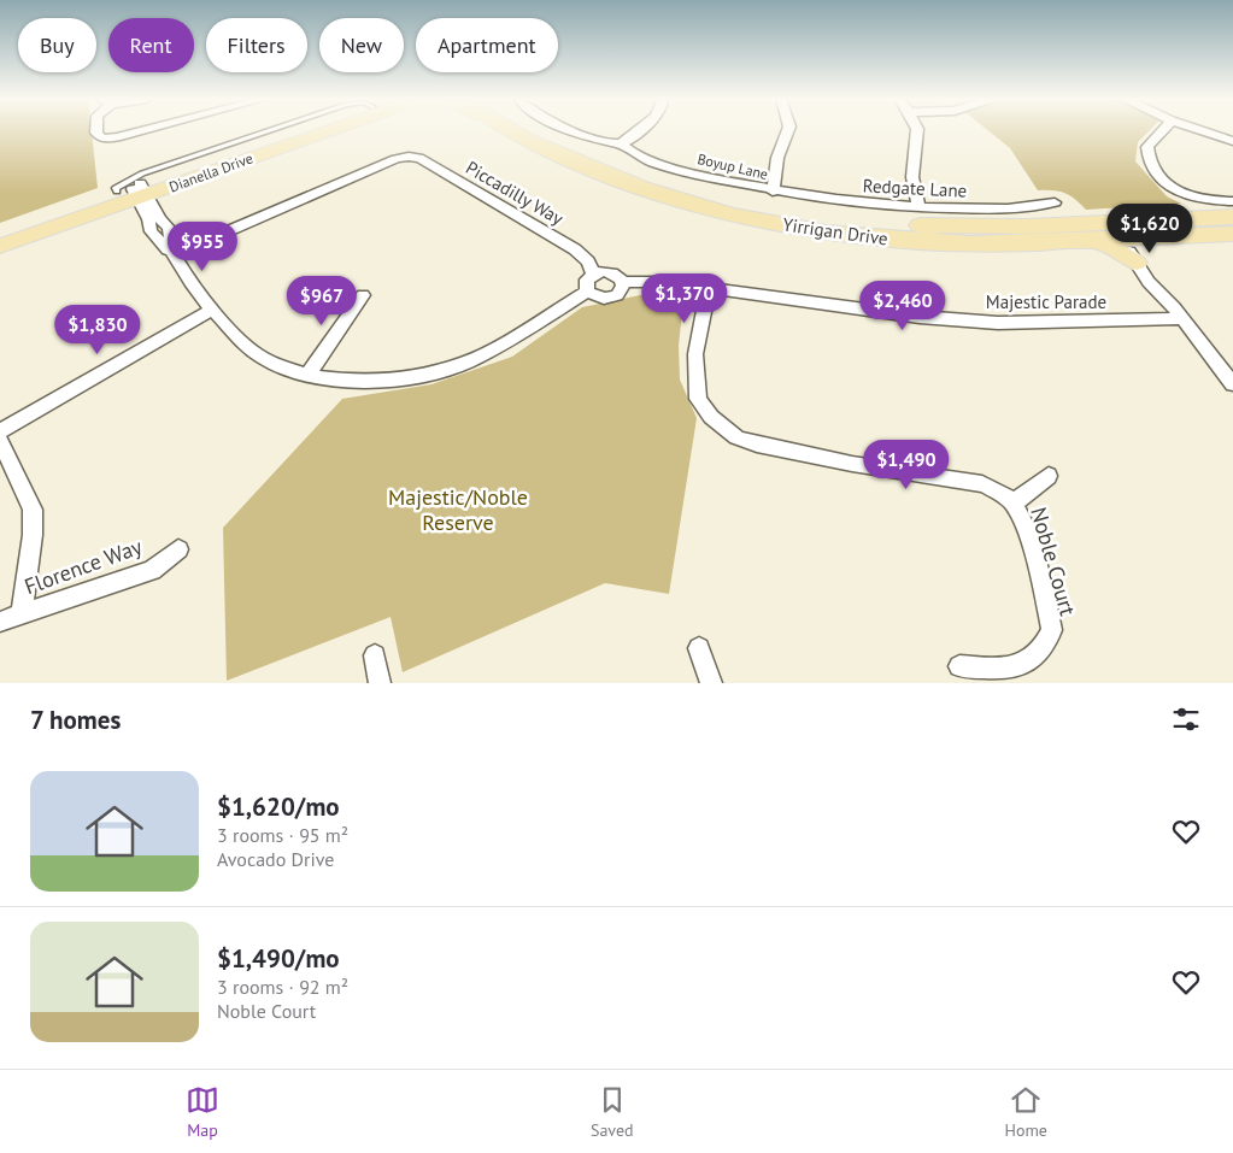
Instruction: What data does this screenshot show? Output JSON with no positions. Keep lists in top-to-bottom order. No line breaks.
{"streets":{"main road":["Dianella Drive","Yirrigan Drive"],"street":["Boyup Lane","Redgate Lane","Piccadilly Way","Majestic Parade","Noble Court","Florence Way"]},"crossings":[["Boyup Lane","Redgate Lane"],["Piccadilly Way","Majestic Parade"],["Majestic Parade","Noble Court"]],"parks":["Majestic/Noble Reserve"],"page":{"chip":["Buy","Rent","Filters","New","Apartment"],"price":["$1,620","$955","$1,370","$967","$2,460","$1,830","$1,490"],"heading":"7 homes","list":[{"name":"$1,620/mo","note":"3 rooms · 95 m² · Avocado Drive"},{"name":"$1,490/mo","note":"3 rooms · 92 m² · Noble Court"}],"tabs":["Map","Saved","Home"]}}
